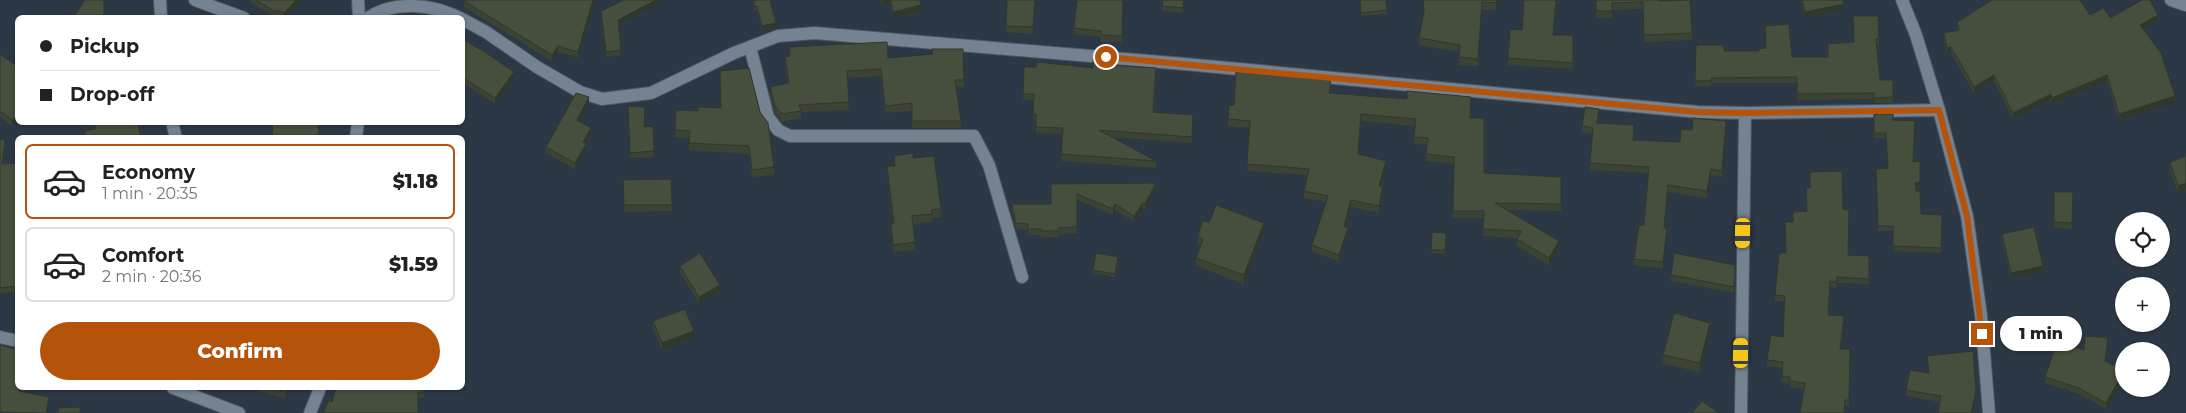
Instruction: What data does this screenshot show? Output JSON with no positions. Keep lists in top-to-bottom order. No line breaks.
{"page":{"banner":["Pickup","Drop-off"],"list":[{"name":"Economy","note":"1 min · 20:35","value":"$1.18"},{"name":"Comfort","note":"2 min · 20:36","value":"$1.59"}],"map_buttons":["+","−"],"buttons":"Confirm","bubble":"1 min"}}
